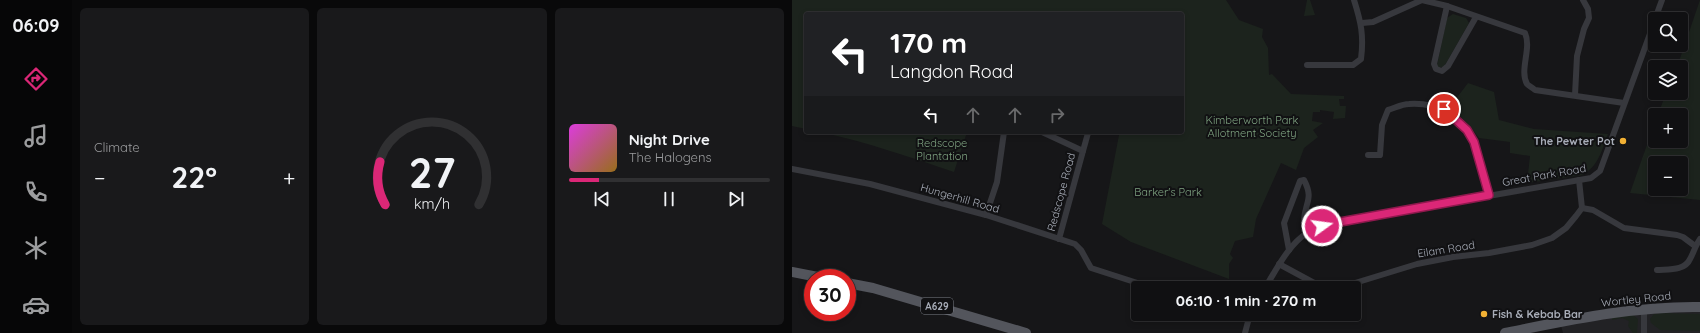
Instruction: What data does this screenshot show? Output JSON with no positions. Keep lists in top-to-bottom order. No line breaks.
{"streets":{"main road":["Wortley Road","A629"],"street":["Great Park Road","Redscope Road","Hungerhill Road","Eilam Road"]},"crossings":[["Great Park Road","Eilam Road"],["Redscope Road","Hungerhill Road"]],"parks":["Kimberworth Park Allotment Society","Redscope Plantation","Barker's Park"],"places":["The Pewter Pot","Fish & Kebab Bar"],"page":{"tabs":"06:09","tile":"Climate","map_buttons":["+","−"],"turn":["170 m","Langdon Road"],"song":["Night Drive","The Halogens"],"heat":["−","22°","+"],"limit":"30","trip":"06:10 · 1 min · 270 m","gauge":["27","km/h"]}}
